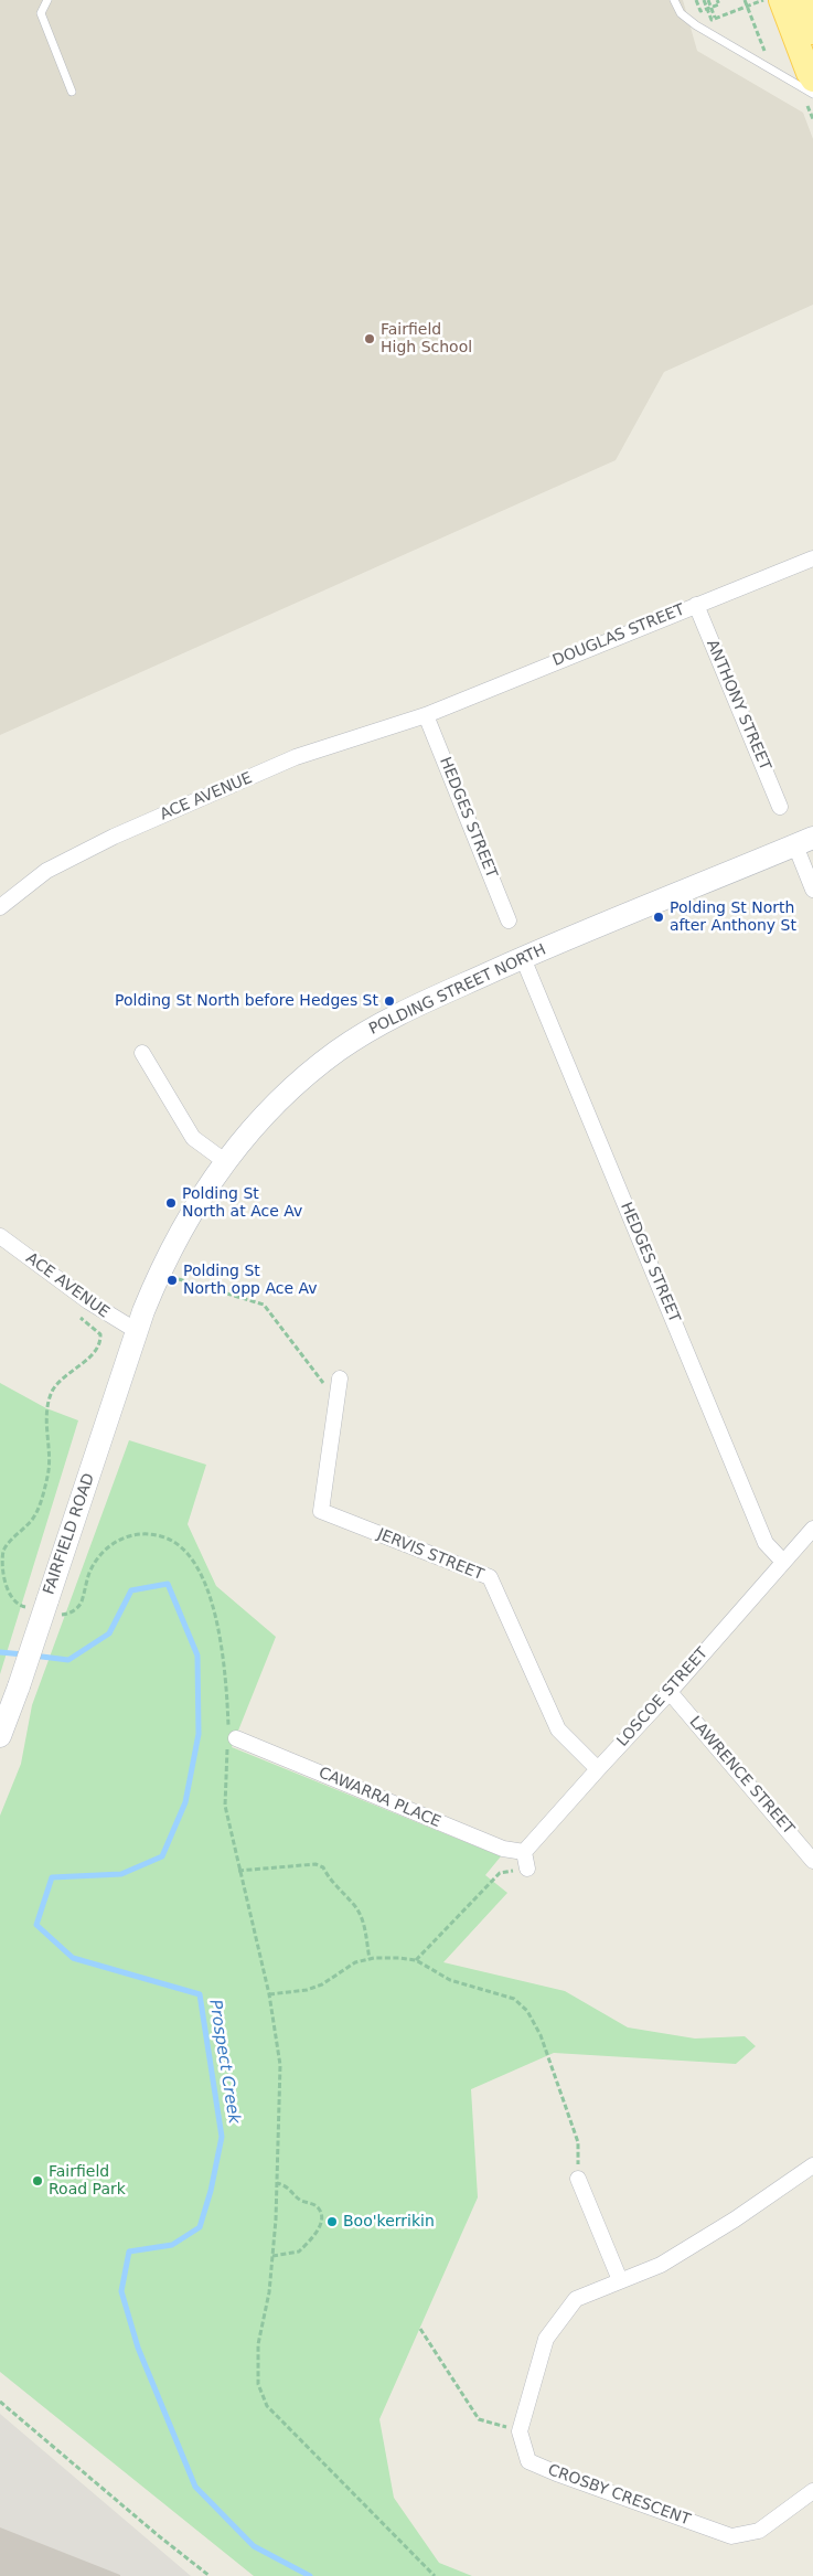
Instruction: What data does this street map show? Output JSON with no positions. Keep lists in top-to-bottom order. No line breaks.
{"streets":{"main road":["POLDING STREET NORTH","FAIRFIELD ROAD"],"street":["DOUGLAS STREET","ANTHONY STREET","ACE AVENUE","HEDGES STREET","JERVIS STREET","LOSCOE STREET","LAWRENCE STREET","CAWARRA PLACE","CROSBY CRESCENT"]},"crossings":[["DOUGLAS STREET","ANTHONY STREET"],["DOUGLAS STREET","ACE AVENUE"],["DOUGLAS STREET","HEDGES STREET"],["ACE AVENUE","HEDGES STREET"],["ACE AVENUE","POLDING STREET NORTH"],["ACE AVENUE","FAIRFIELD ROAD"],["HEDGES STREET","POLDING STREET NORTH"],["HEDGES STREET","LOSCOE STREET"],["POLDING STREET NORTH","FAIRFIELD ROAD"],["JERVIS STREET","LOSCOE STREET"],["LOSCOE STREET","LAWRENCE STREET"],["LOSCOE STREET","CAWARRA PLACE"]],"water":["Prospect Creek"],"places":["Fairfield High School","Polding St North after Anthony St","Polding St North before Hedges St","Polding St North at Ace Av","Polding St North opp Ace Av","Fairfield Road Park","Boo'kerrikin"]}
